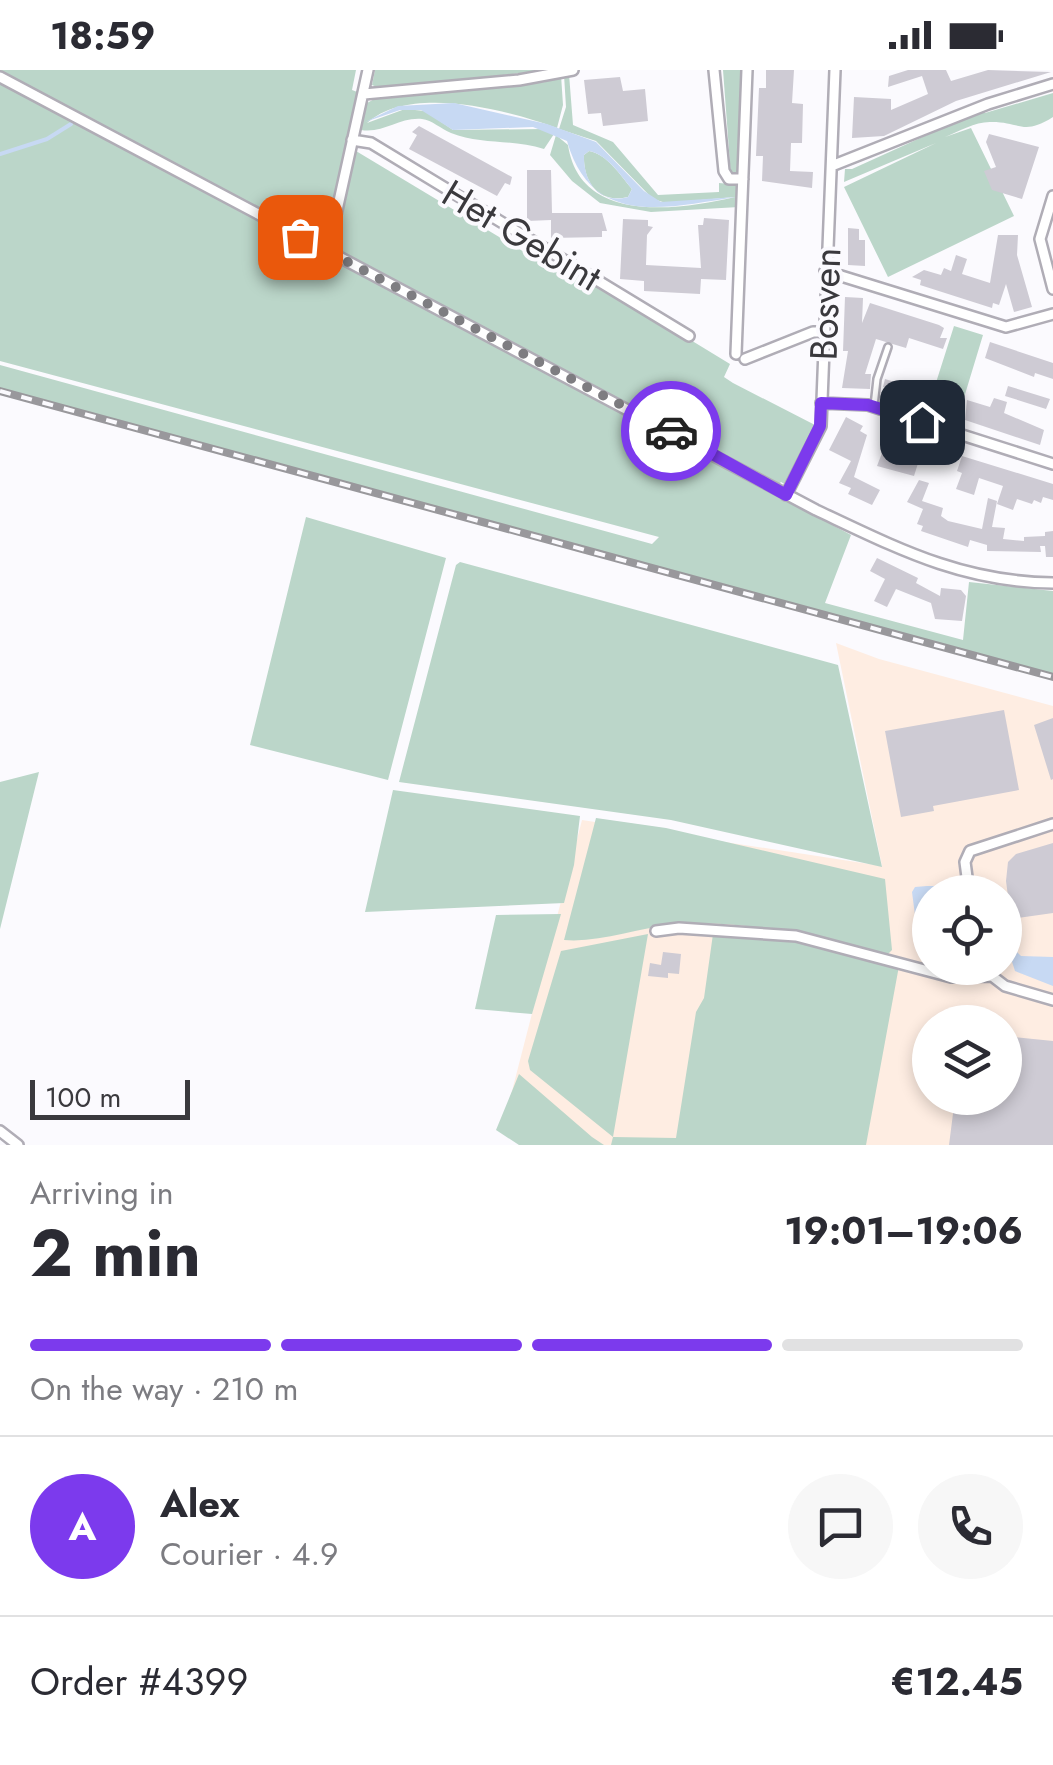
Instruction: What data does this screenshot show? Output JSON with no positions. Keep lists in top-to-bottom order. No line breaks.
{"streets":{"street":["Het Gebint","Bosven"]},"scale_bar":"100 m","page":{"status":"18:59","scale":"100 m","heading":["2 min","Arriving in","19:01–19:06"],"panel":["Alex","Courier · 4.9","Order #4399","€12.45"],"bar":"On the way · 210 m","round":"A"}}
